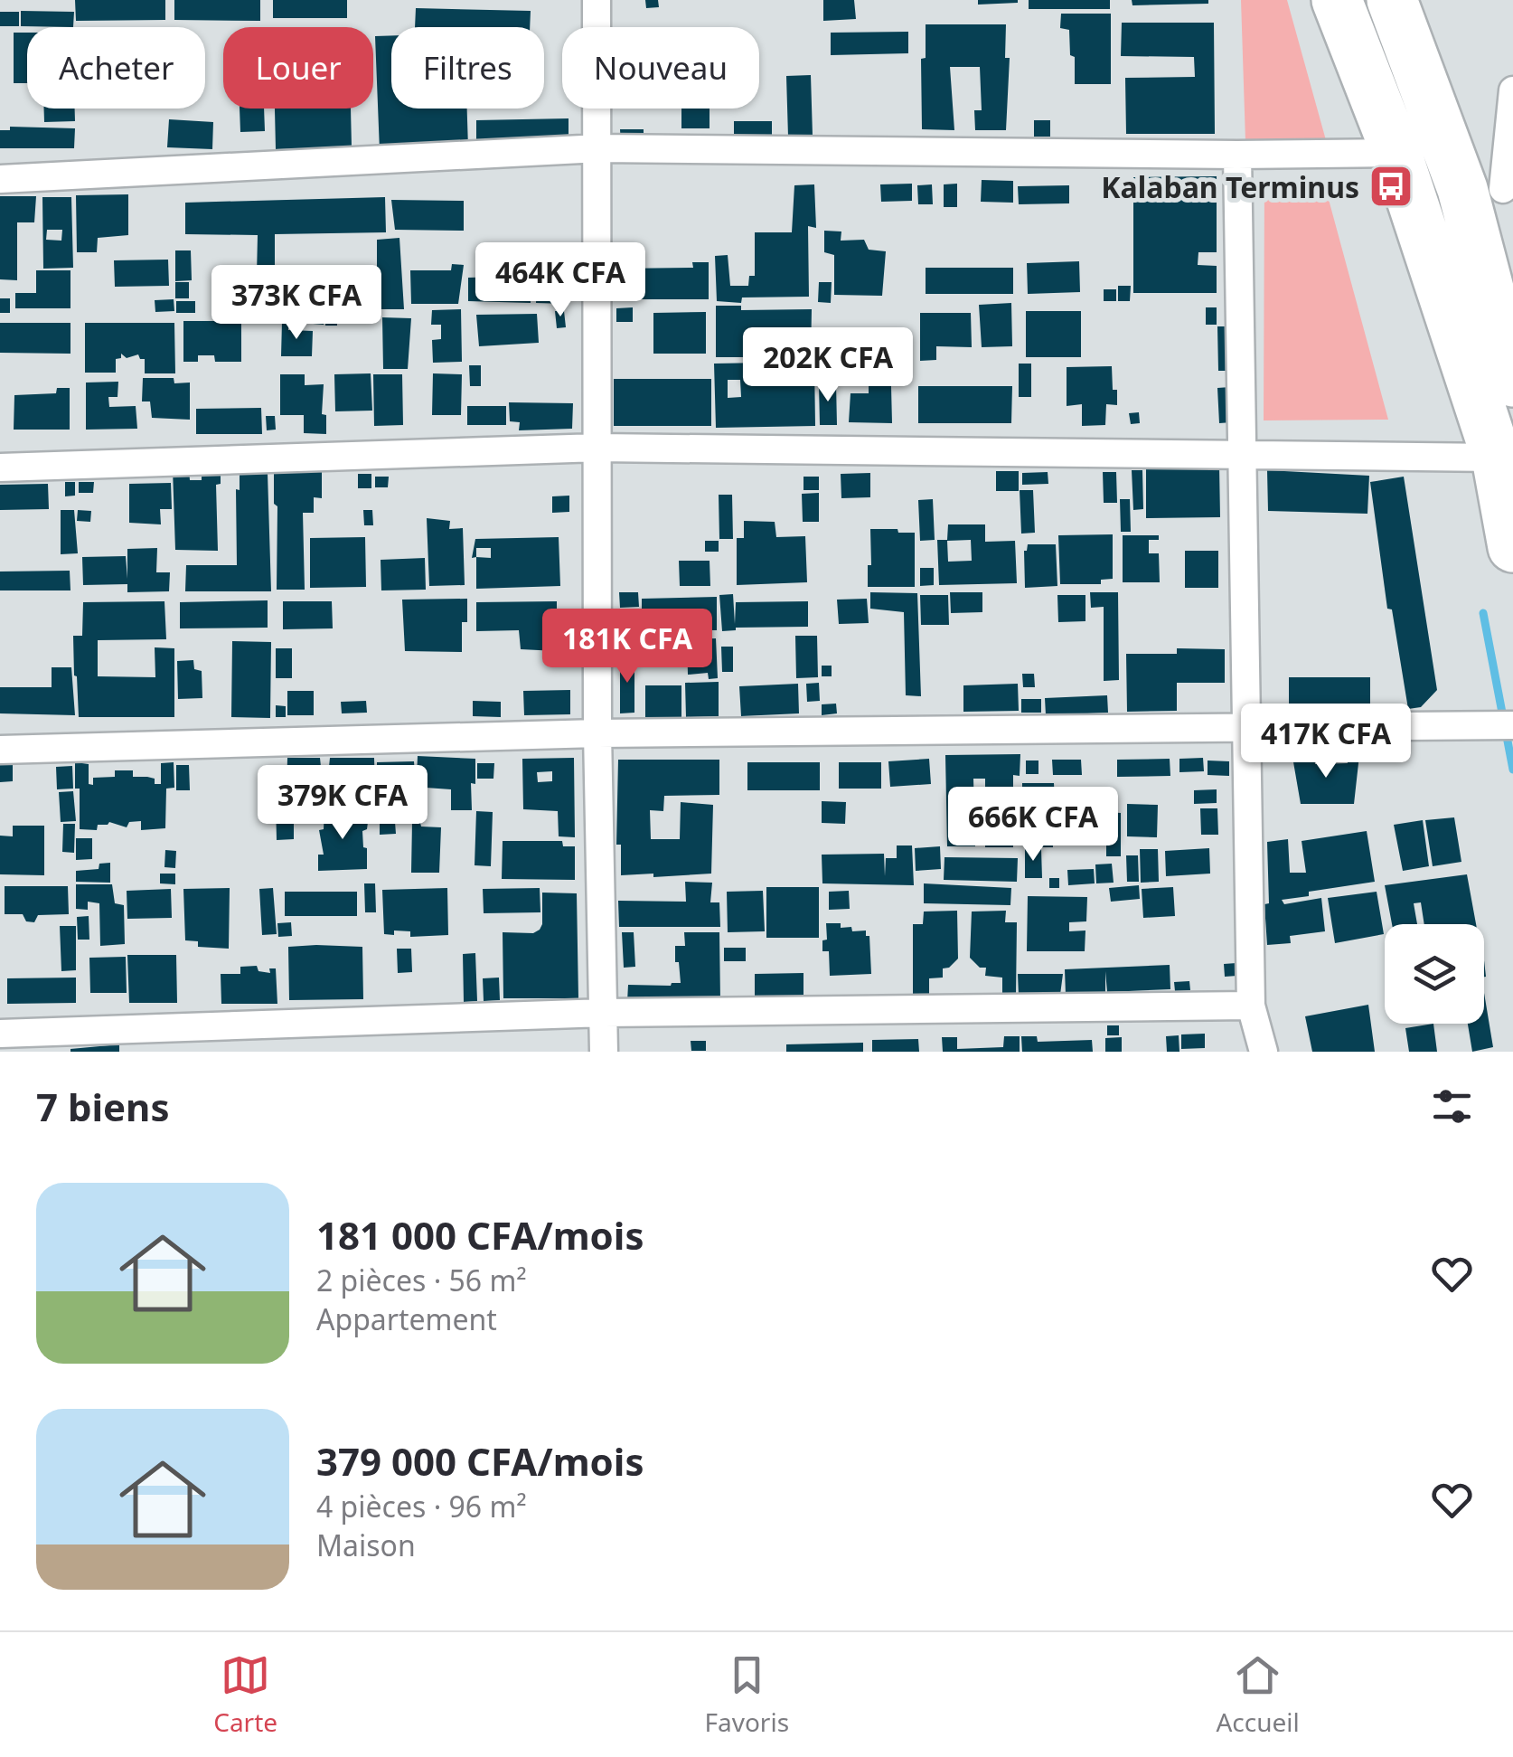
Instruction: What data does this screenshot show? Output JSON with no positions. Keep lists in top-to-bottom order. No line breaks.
{"places":{"bus stop":["Kalaban Terminus"]},"page":{"chip":["Acheter","Louer","Filtres","Nouveau"],"price":["464K CFA","373K CFA","202K CFA","181K CFA","417K CFA","379K CFA","666K CFA"],"heading":"7 biens","list":[{"name":"181 000 CFA/mois","note":"2 pièces · 56 m² · Appartement"},{"name":"379 000 CFA/mois","note":"4 pièces · 96 m² · Maison"}],"tabs":["Carte","Favoris","Accueil"]}}
